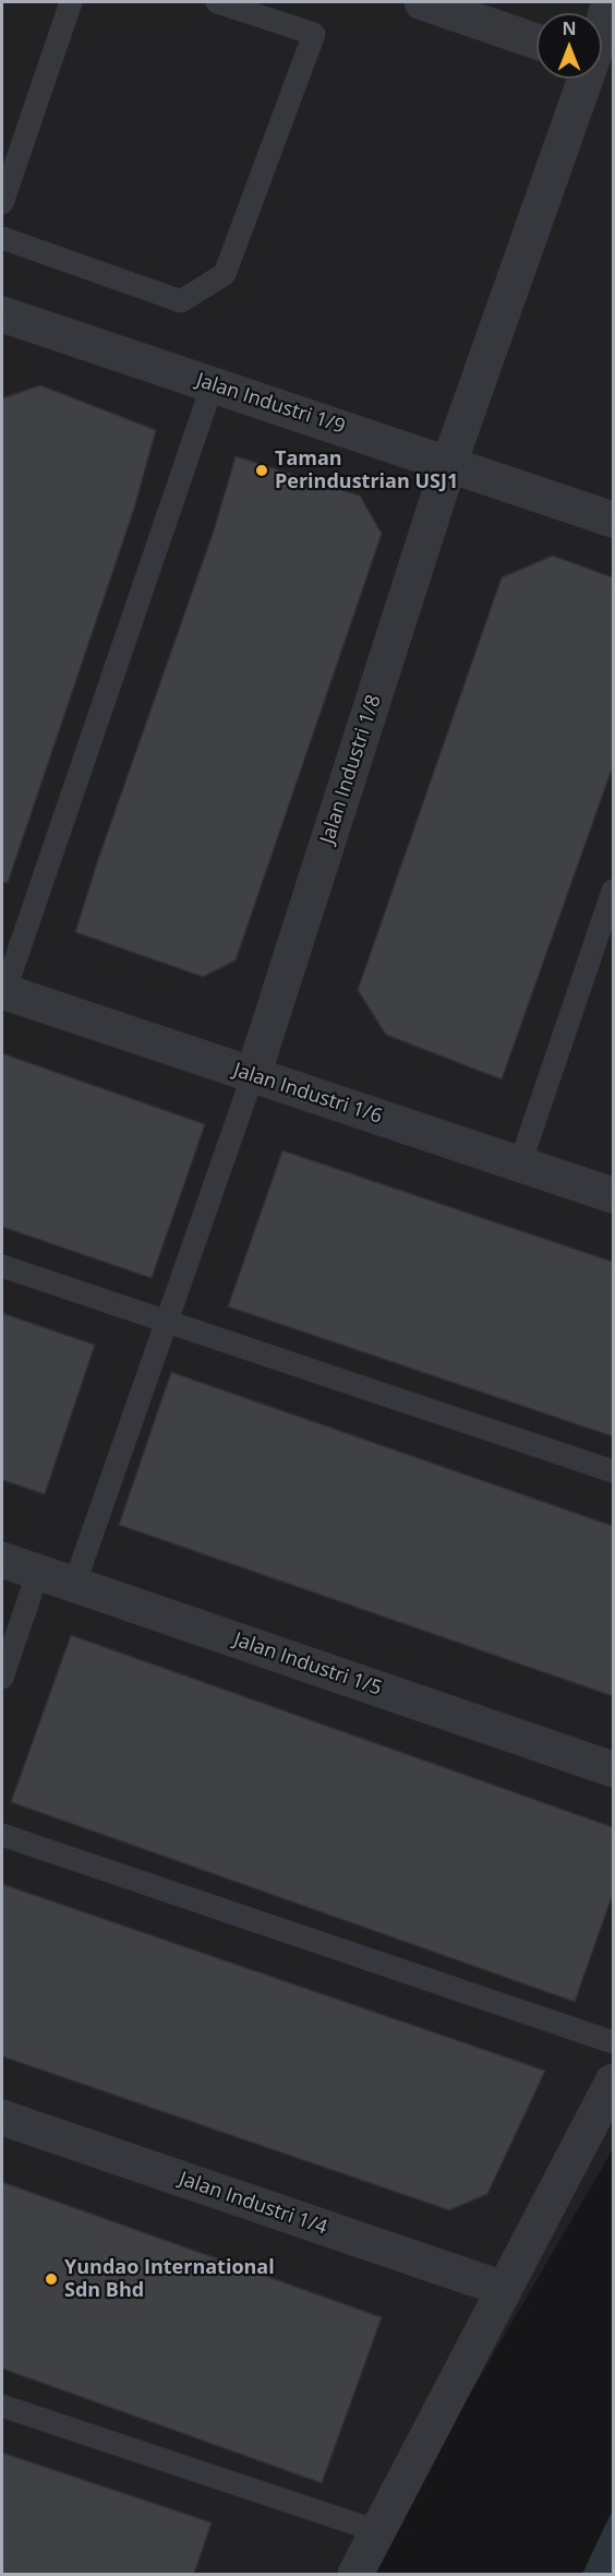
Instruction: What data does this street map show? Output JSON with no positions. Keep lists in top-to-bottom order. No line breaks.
{"streets":{"street":["Jalan Industri 1/9","Jalan Industri 1/8","Jalan Industri 1/6","Jalan Industri 1/5","Jalan Industri 1/4"]},"crossings":[["Jalan Industri 1/9","Jalan Industri 1/8"],["Jalan Industri 1/8","Jalan Industri 1/6"]],"places":["Taman Perindustrian USJ1","Yundao International Sdn Bhd"],"north":"top"}
